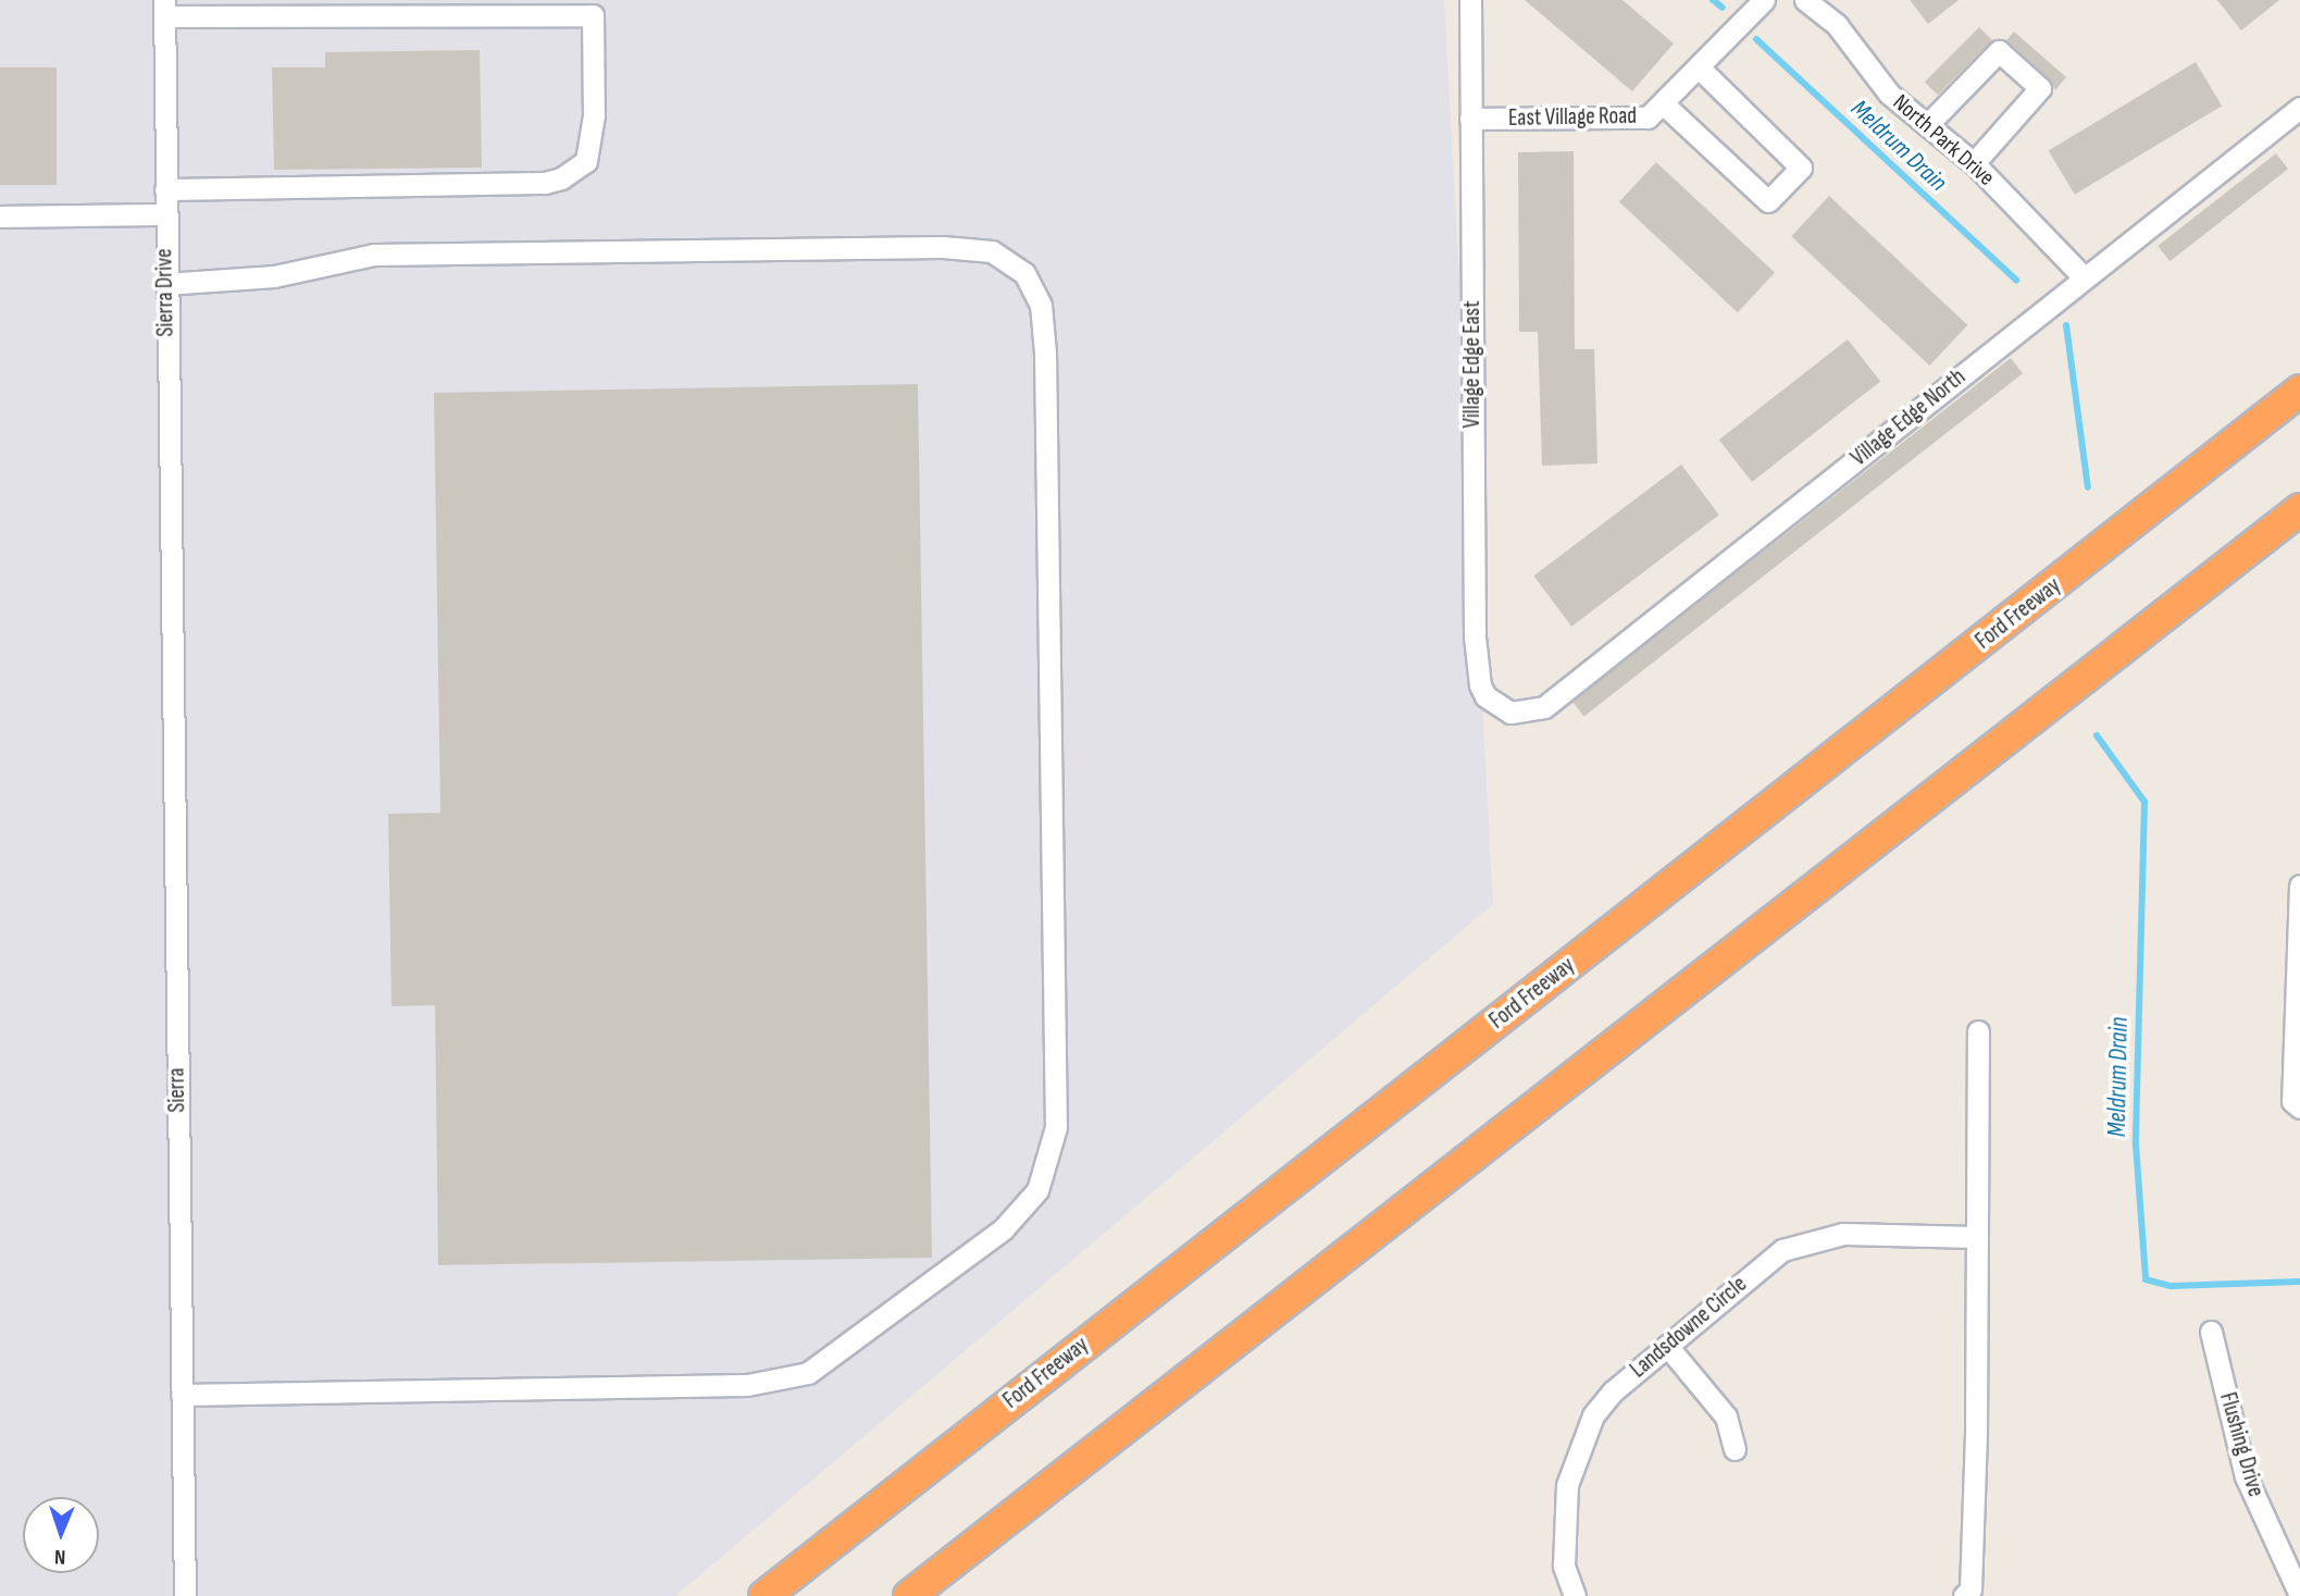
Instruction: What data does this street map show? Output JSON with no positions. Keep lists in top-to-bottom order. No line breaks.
{"streets":{"highway":["Ford Freeway"],"street":["East Village Road","North Park Drive","Sierra Drive","Village Edge East","Village Edge North","Sierra","Landsdowne Circle","Flushing Drive"]},"crossings":[["East Village Road","Village Edge East"],["North Park Drive","Village Edge North"],["Sierra Drive","Sierra"],["Village Edge East","Village Edge North"]],"water":["Meldrum Drain"],"north":"bottom"}
